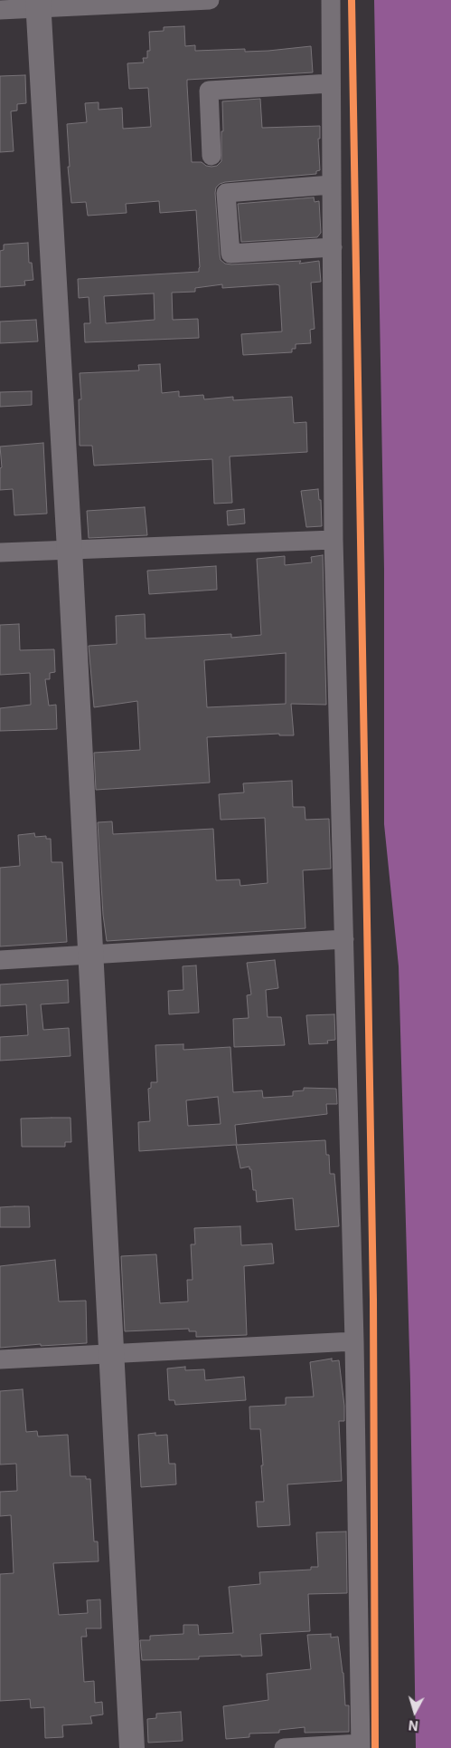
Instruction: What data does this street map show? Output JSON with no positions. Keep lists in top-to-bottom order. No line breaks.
{"north":"bottom"}
